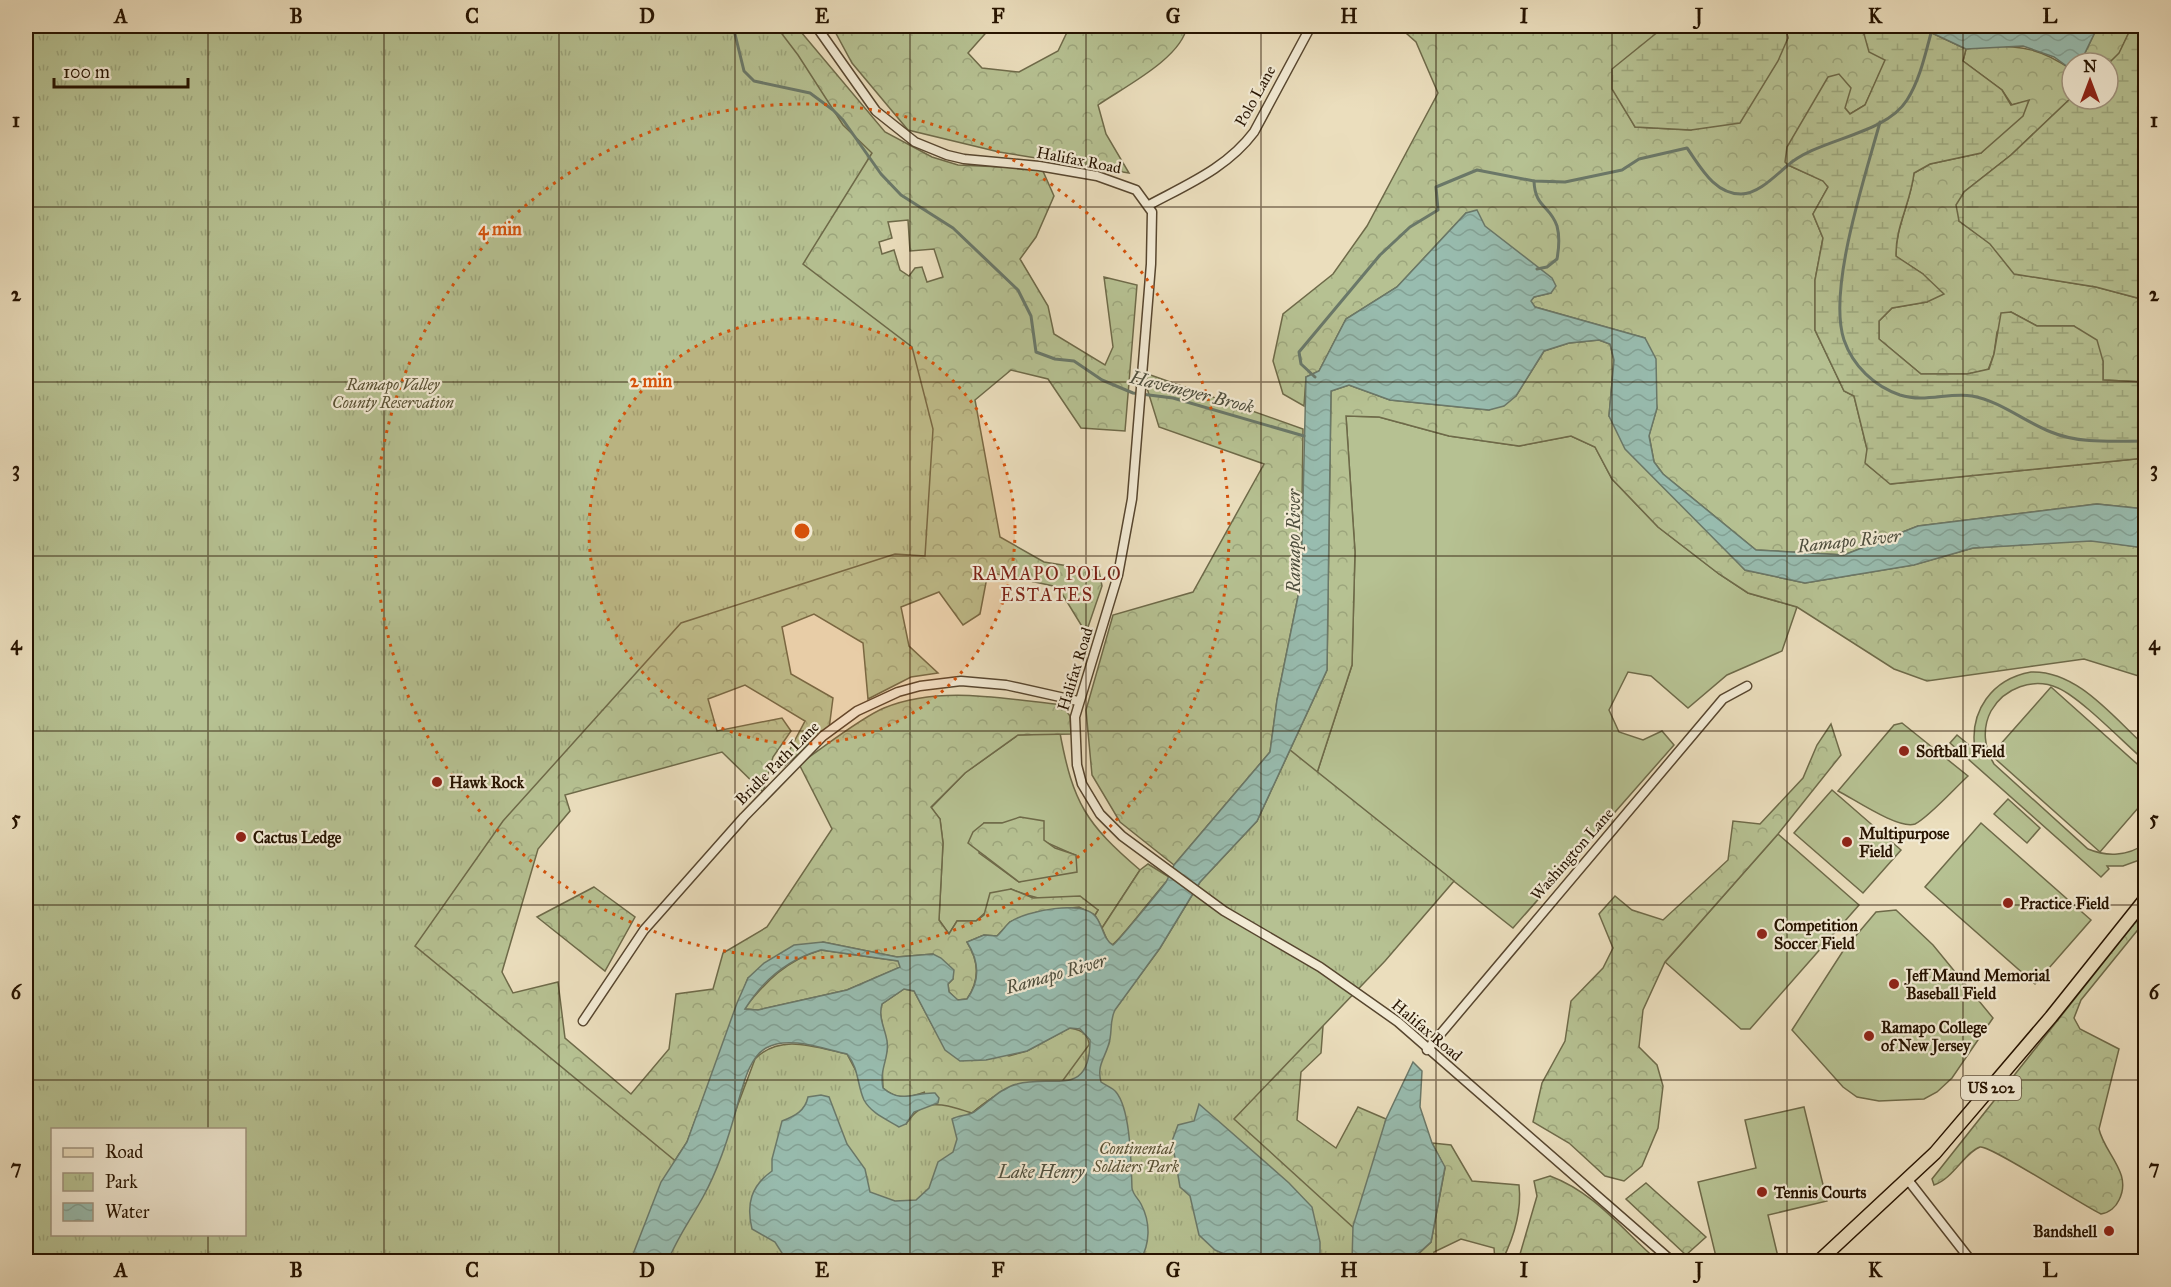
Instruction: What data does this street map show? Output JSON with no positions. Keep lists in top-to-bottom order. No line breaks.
{"streets":{"main road":["US 202"],"street":["Polo Lane","Halifax Road","Bridle Path Lane","Washington Lane"]},"crossings":[["Polo Lane","Halifax Road"],["Halifax Road","Bridle Path Lane"],["Halifax Road","Washington Lane"]],"districts":["RAMAPO POLO ESTATES"],"water":["Havemeyer Brook","Ramapo River","Lake Henry"],"parks":["Ramapo Valley County Reservation","Continental Soldiers Park"],"places":["Softball Field","Hawk Rock","Cactus Ledge","Multipurpose Field","Practice Field","Competition Soccer Field","Jeff Maund Memorial Baseball Field","Ramapo College of New Jersey","Tennis Courts","Bandshell"],"legend":["Road","Park","Water"],"scale_bar":"100 m","north":"top","grid":{"columns":["A","B","C","D","E","F","G","H","I","J","K","L"],"rows":["1","2","3","4","5","6","7"]},"rings":["4 min","2 min"]}
